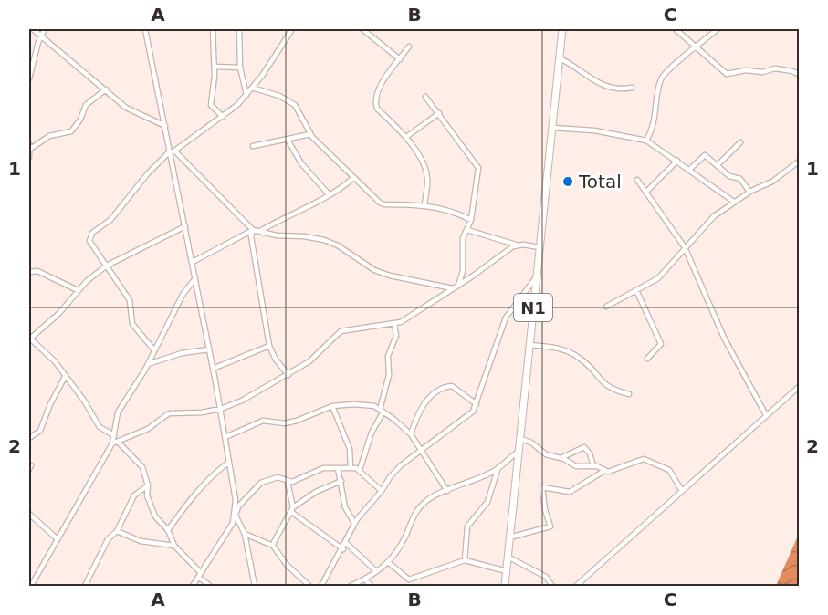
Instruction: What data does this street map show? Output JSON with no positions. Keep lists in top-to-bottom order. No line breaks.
{"streets":{"highway":["N1"]},"places":["Total"],"grid":{"columns":["A","B","C"],"rows":["1","2"]}}
